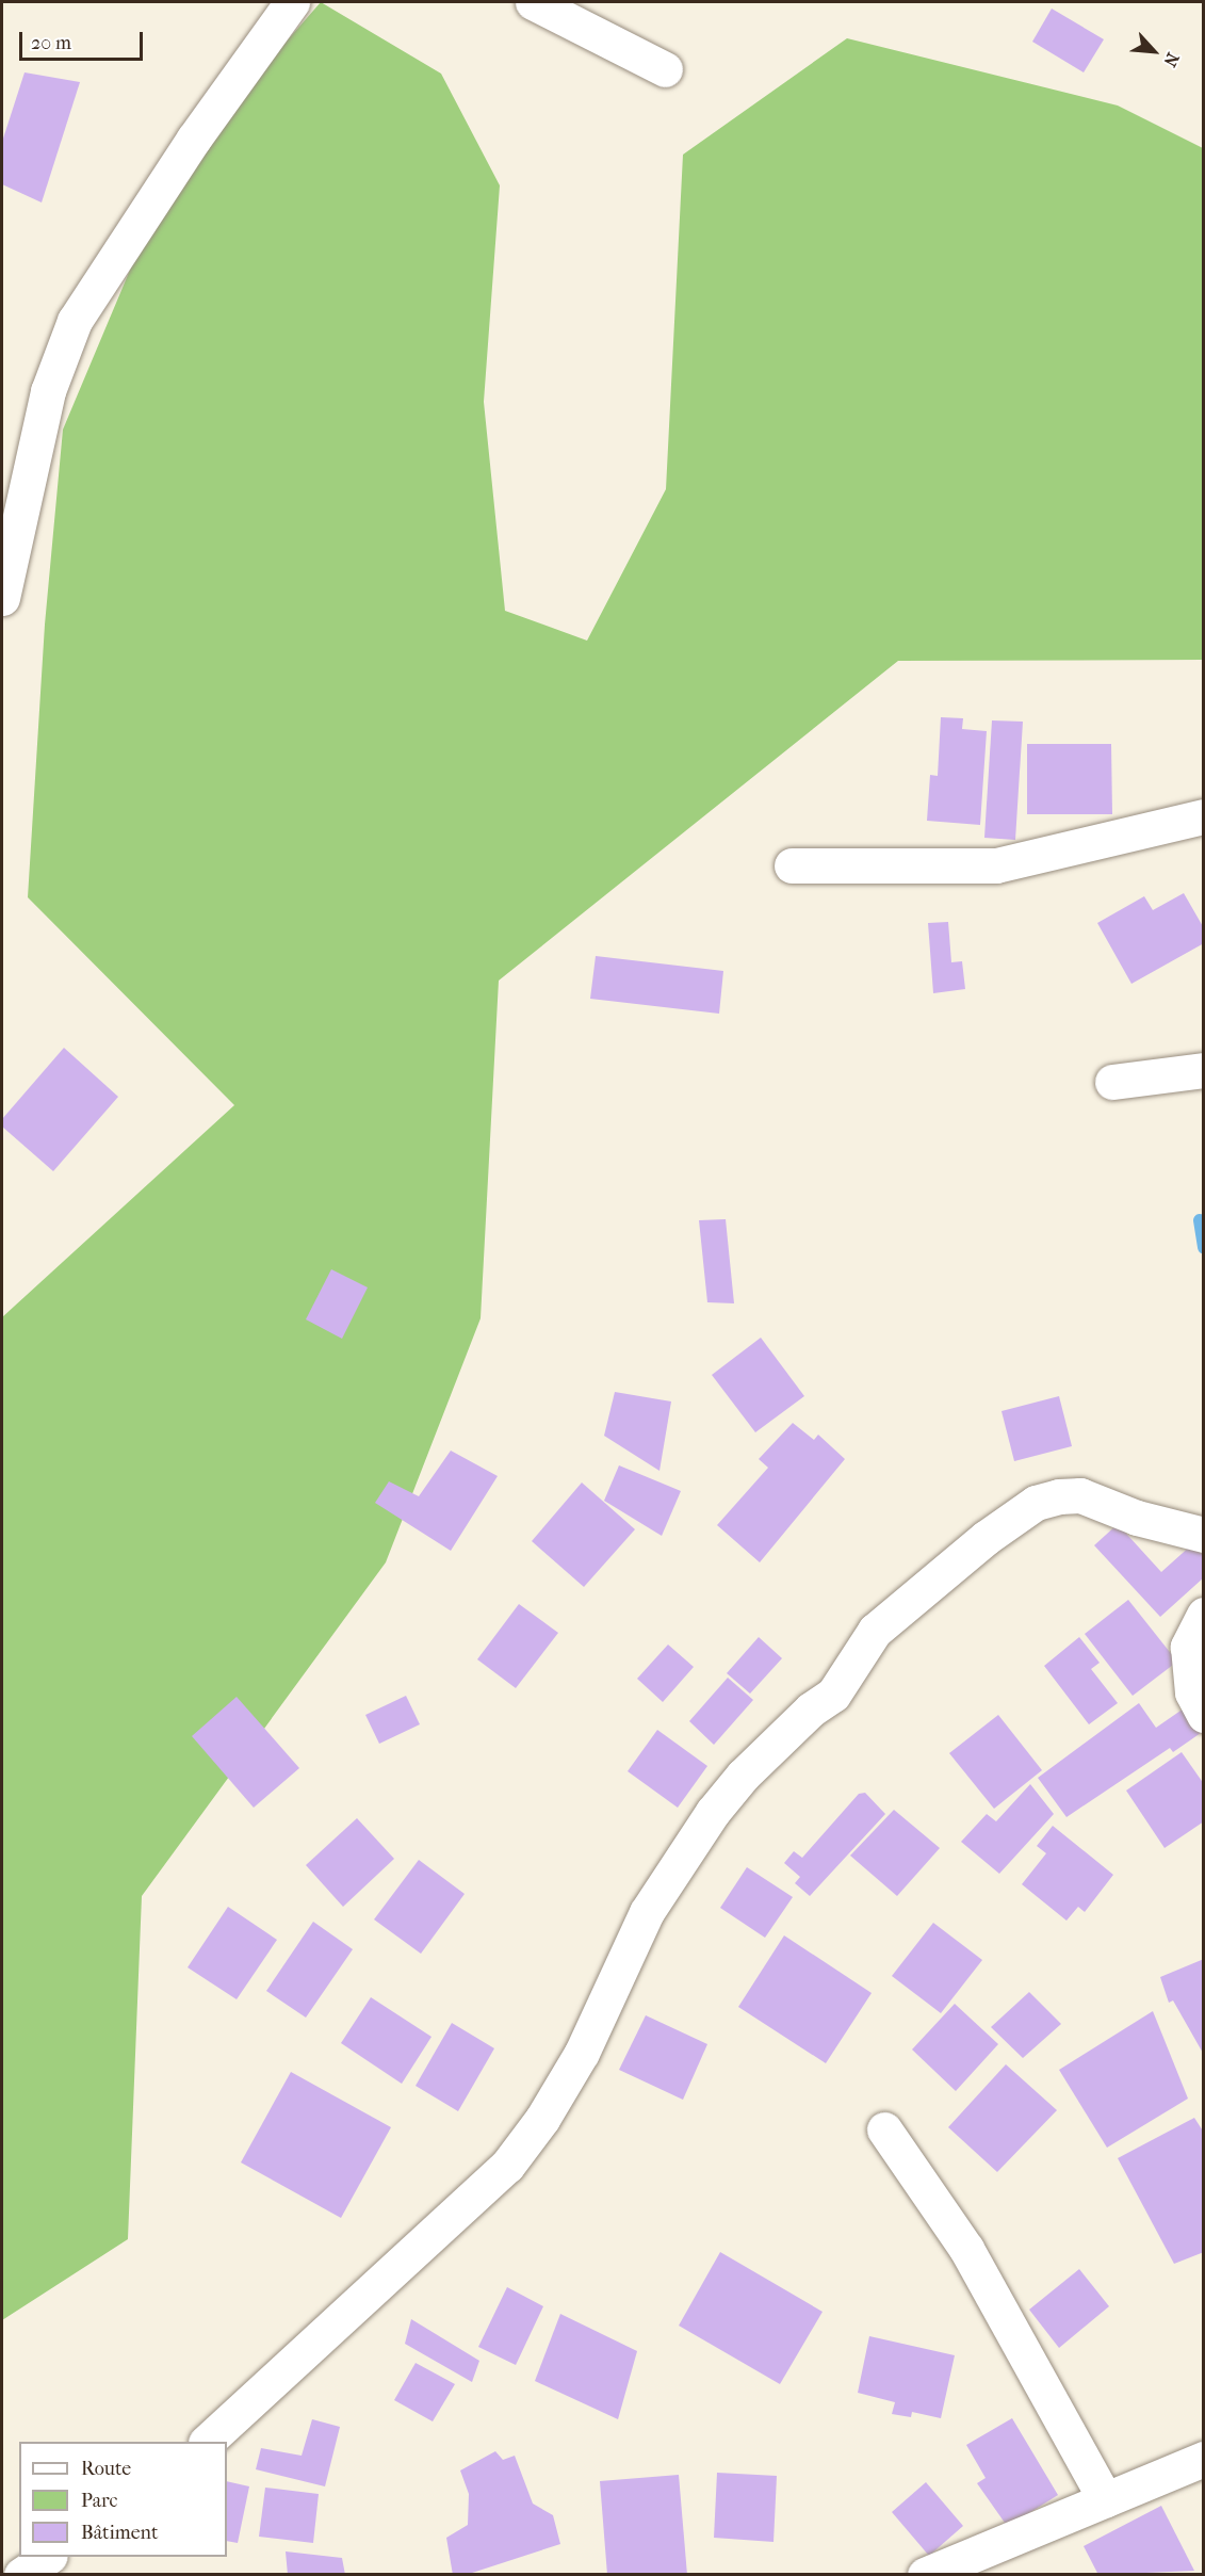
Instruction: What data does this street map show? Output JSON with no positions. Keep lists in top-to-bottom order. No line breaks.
{"legend":["Route","Parc","Bâtiment"],"scale_bar":"20 m","north":"bottom right"}
